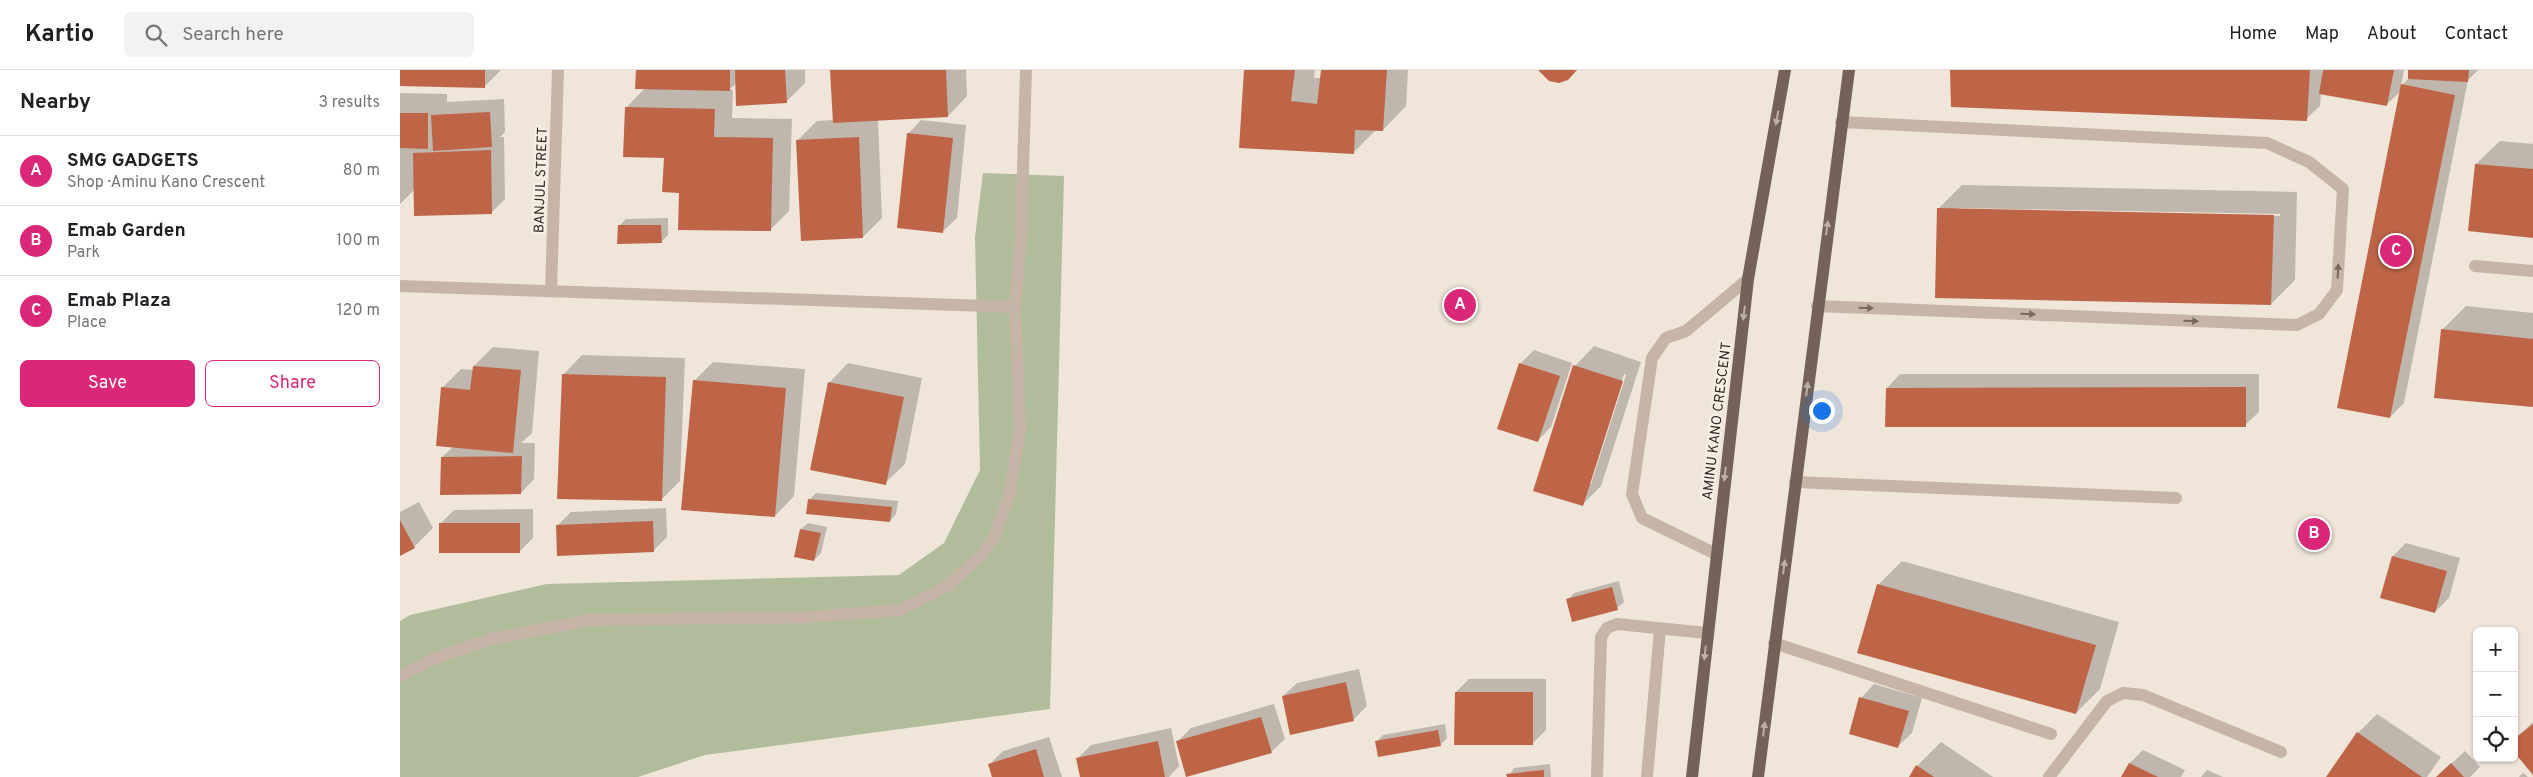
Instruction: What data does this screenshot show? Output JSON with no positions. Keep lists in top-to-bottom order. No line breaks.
{"streets":{"main road":["AMINU KANO CRESCENT"],"street":["BANJUL STREET"]},"page":{"header":"Kartio","search":"Search here","nav":["Home","Map","About","Contact"],"heading":["Nearby","3 results"],"list":[{"mark":"A","name":"SMG GADGETS","note":"Shop · Aminu Kano Crescent","value":"80 m"},{"mark":"B","name":"Emab Garden","note":"Park","value":"100 m"},{"mark":"C","name":"Emab Plaza","note":"Place","value":"120 m"}],"pins":["C","A","B"],"buttons":["Save","Share"],"map_buttons":["+","−"]}}
